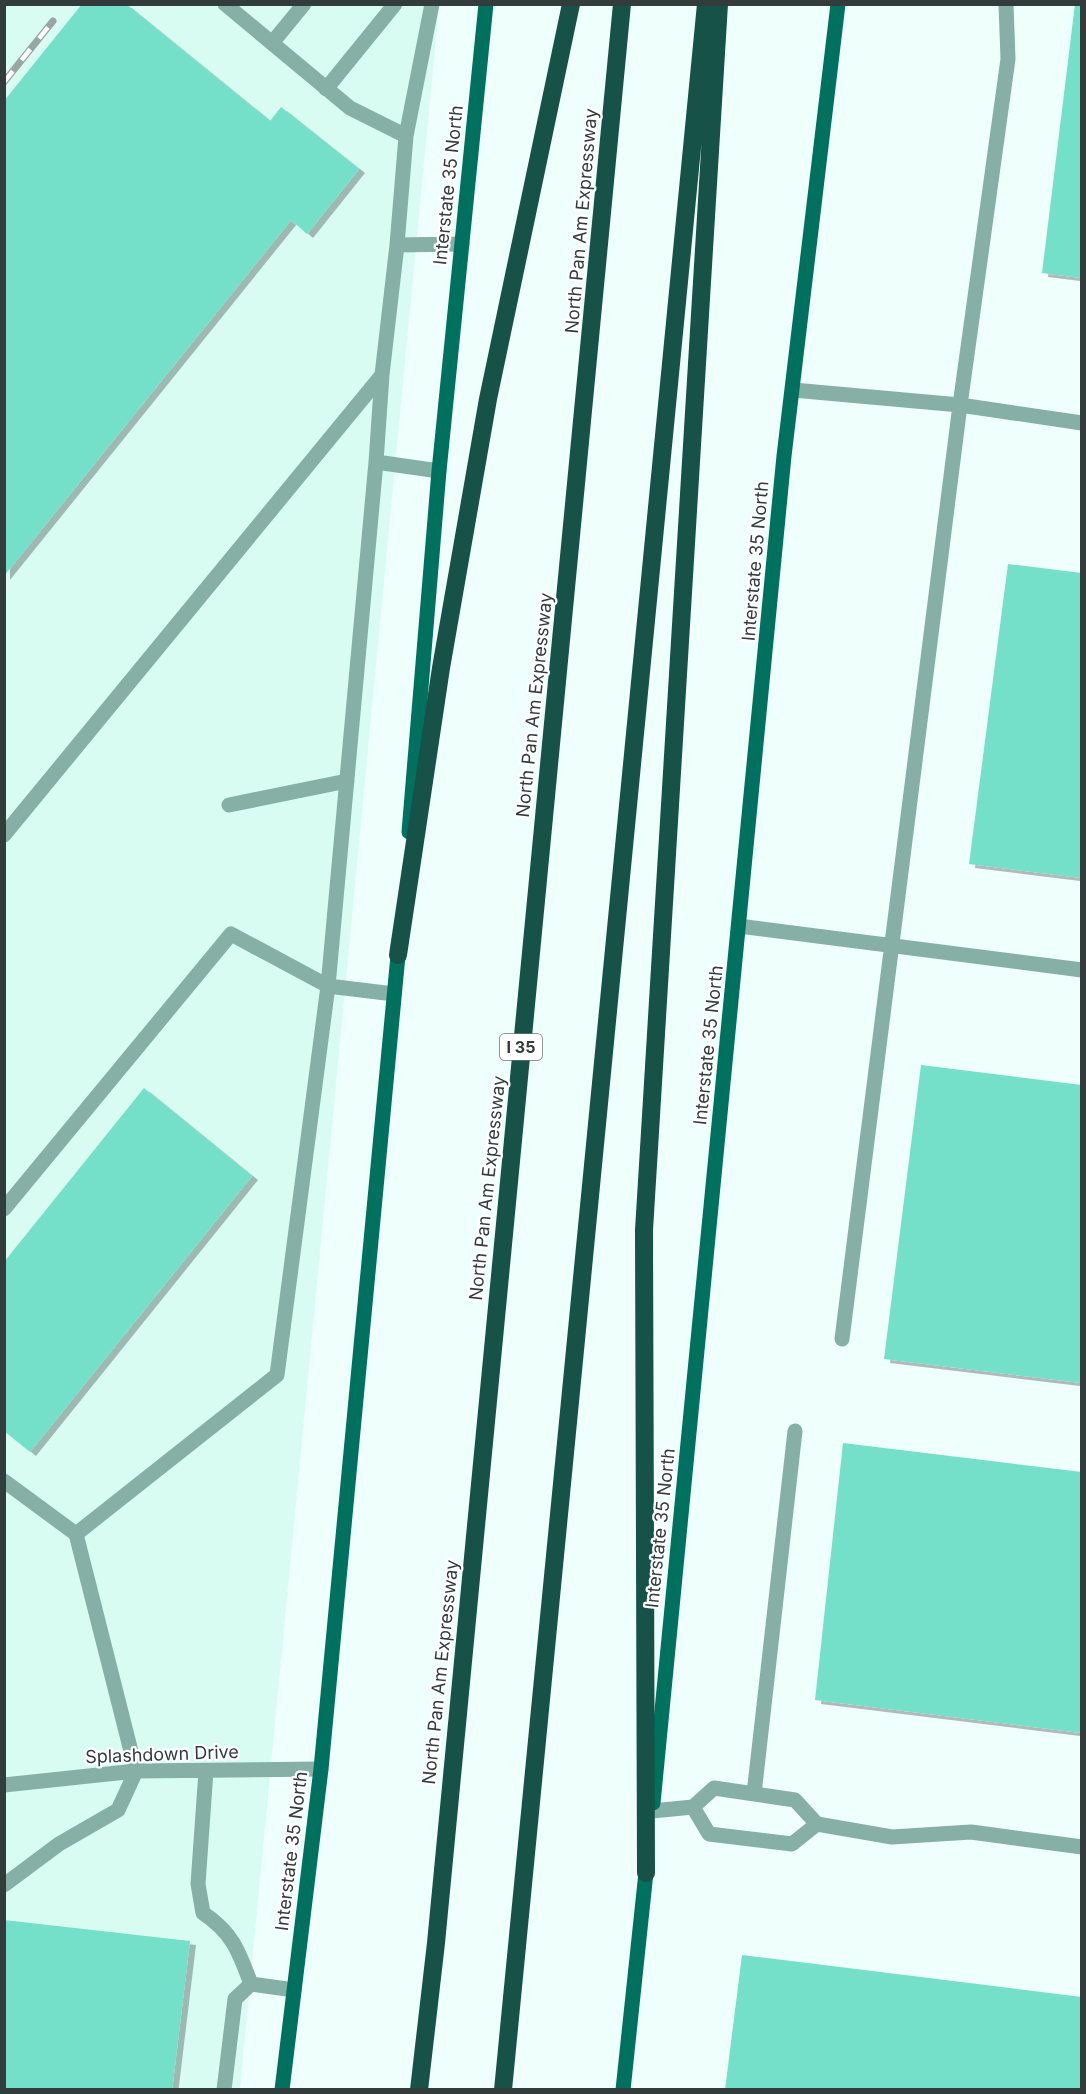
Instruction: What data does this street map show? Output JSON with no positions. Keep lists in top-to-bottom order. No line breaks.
{"streets":{"highway":["North Pan Am Expressway","I 35"],"main road":["Interstate 35 North"],"street":["Splashdown Drive"]},"crossings":[["Interstate 35 North","Splashdown Drive"]]}
